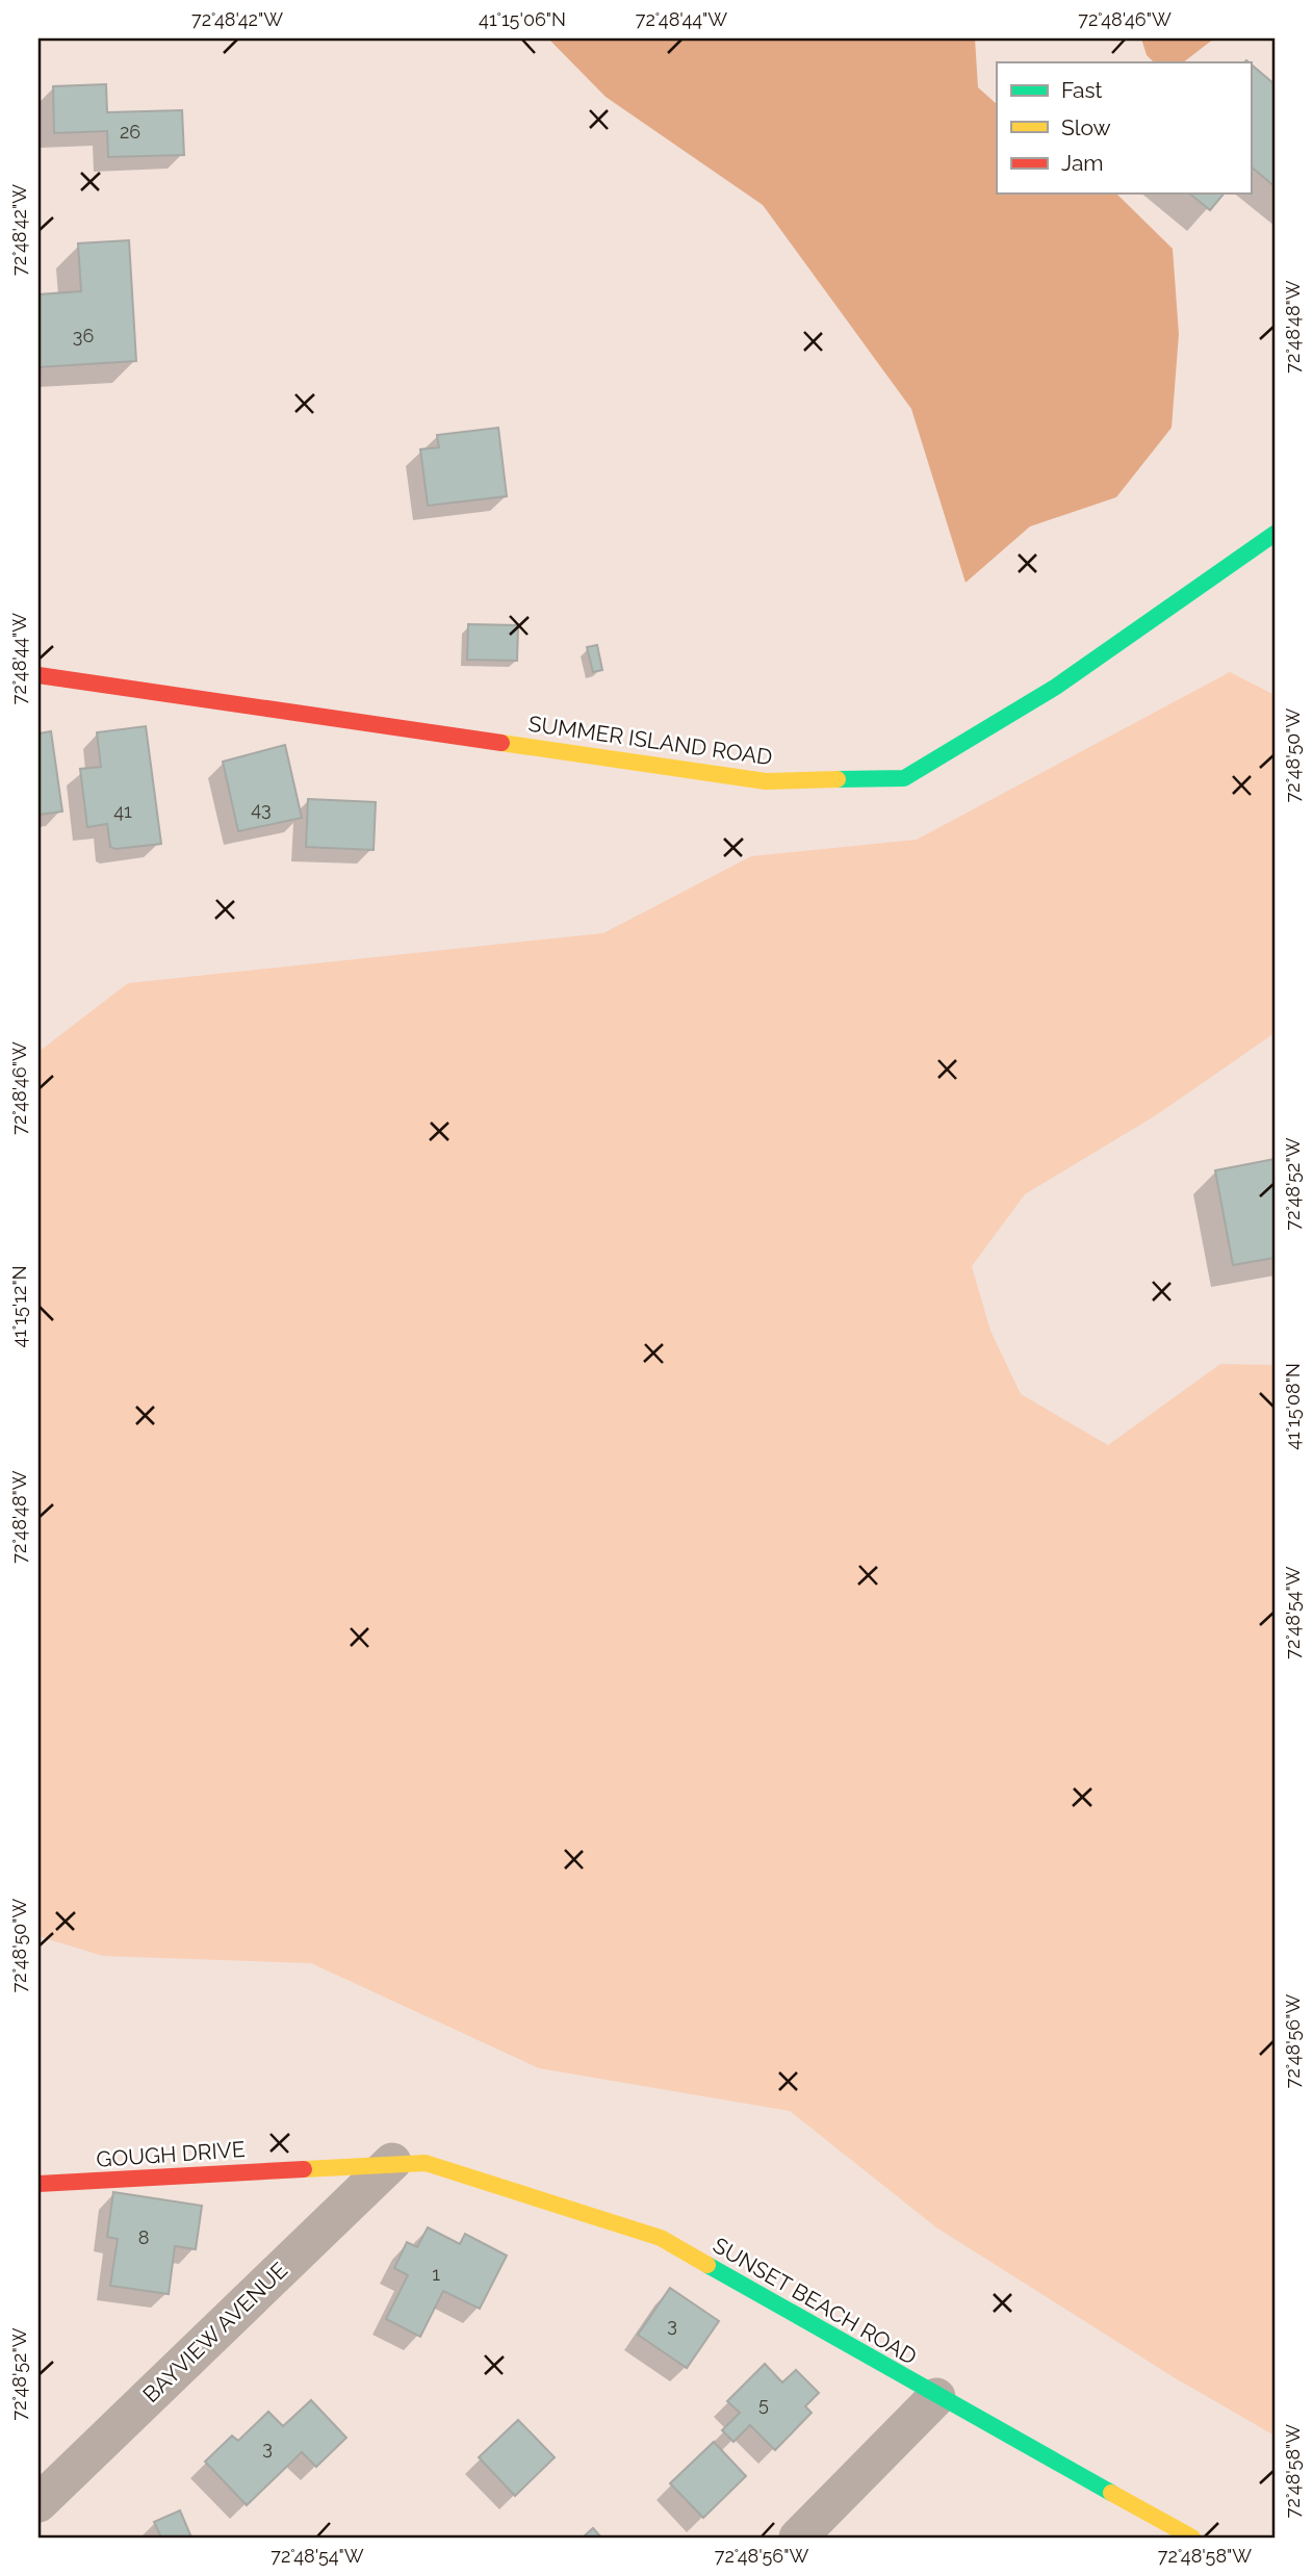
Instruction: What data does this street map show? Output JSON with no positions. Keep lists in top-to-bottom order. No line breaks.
{"streets":{"street":["SUMMER ISLAND ROAD","GOUGH DRIVE","SUNSET BEACH ROAD","BAYVIEW AVENUE"]},"crossings":[["GOUGH DRIVE","SUNSET BEACH ROAD"],["GOUGH DRIVE","BAYVIEW AVENUE"],["SUNSET BEACH ROAD","BAYVIEW AVENUE"]],"house_numbers":["26","36","43","41","8","1","3","5","3"],"legend":["Fast","Slow","Jam"],"coordinates":["72°48'42\"W","41°15'06\"N","72°48'44\"W","72°48'46\"W","72°48'48\"W","72°48'50\"W","72°48'52\"W","41°15'12\"N","41°15'08\"N","72°48'54\"W","72°48'56\"W","72°48'58\"W"]}
